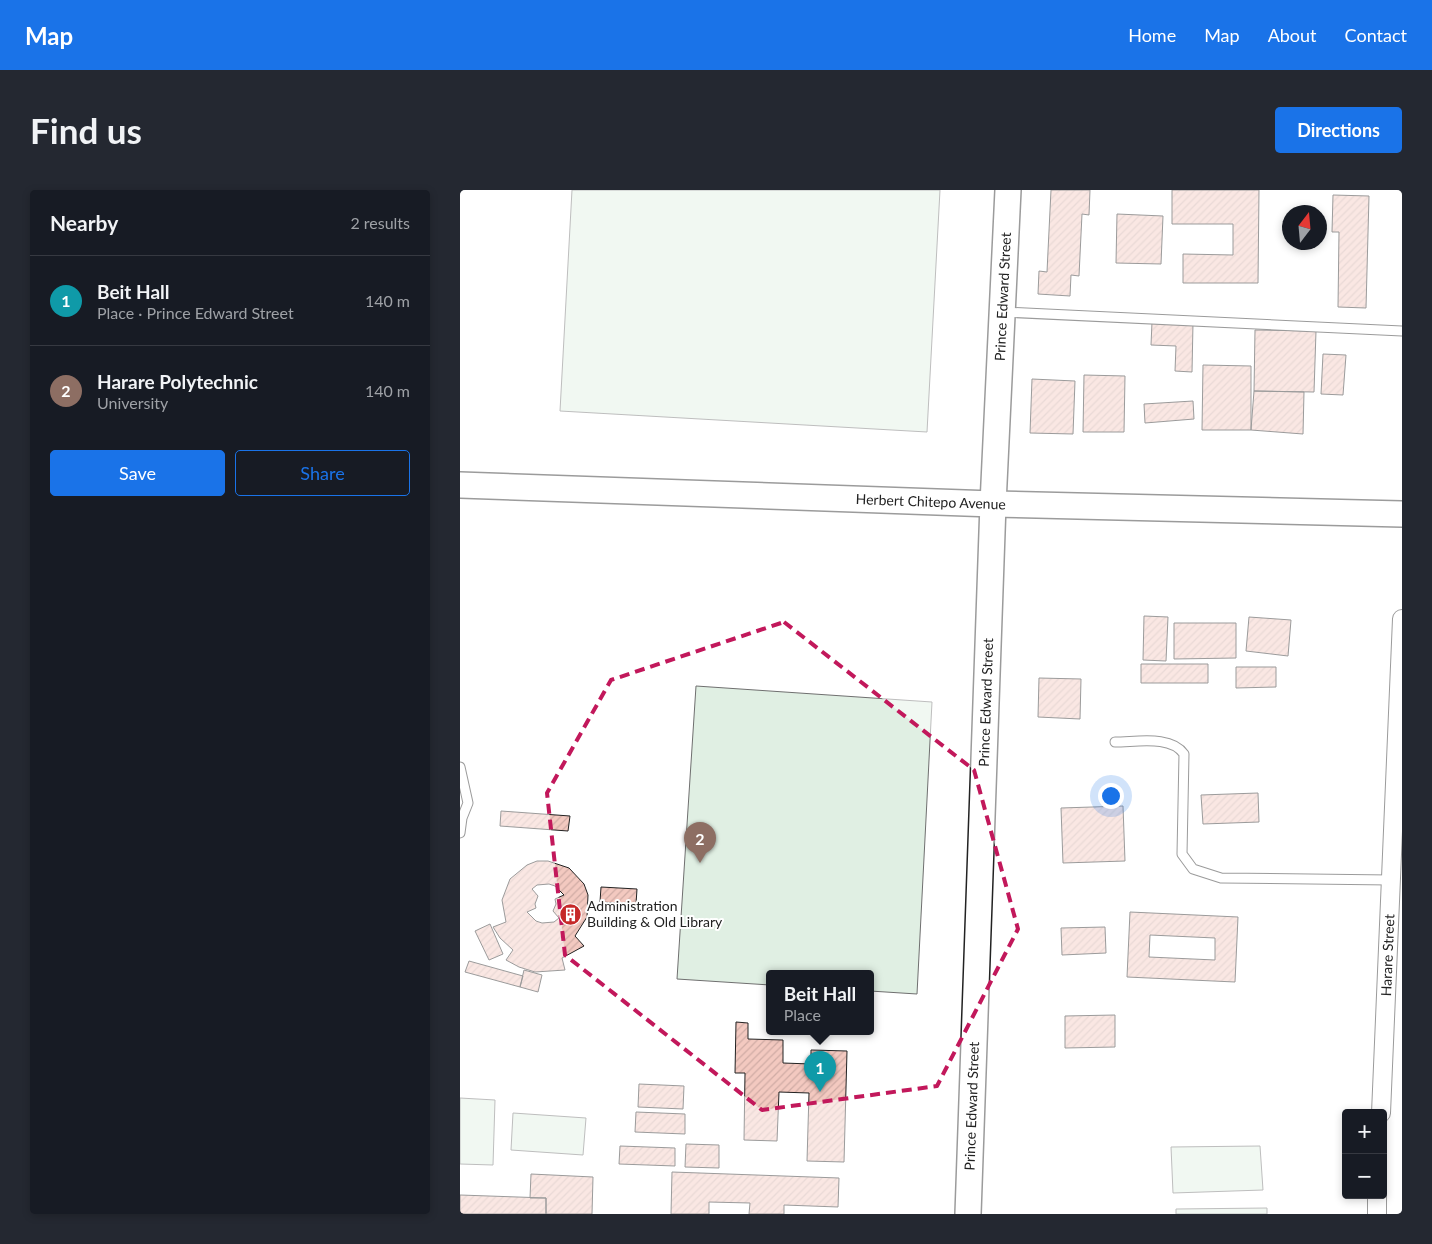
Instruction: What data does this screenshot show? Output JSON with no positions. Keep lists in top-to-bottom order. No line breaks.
{"streets":{"main road":["Prince Edward Street","Herbert Chitepo Avenue"],"street":["Harare Street"]},"crossings":[["Prince Edward Street","Herbert Chitepo Avenue"]],"places":{"building":["Administration Building & Old Library"]},"north":"top","page":{"header":"Map","nav":["Home","Map","About","Contact"],"buttons":["Directions",["Save","Share"]],"title":"Find us","heading":["Nearby","2 results"],"list":[{"mark":"1","name":"Beit Hall","note":"Place · Prince Edward Street","value":"140 m"},{"mark":"2","name":"Harare Polytechnic","note":"University","value":"140 m"}],"pins":["2","1"],"popup":["Beit Hall","Place"],"map_buttons":["+","−"]}}
